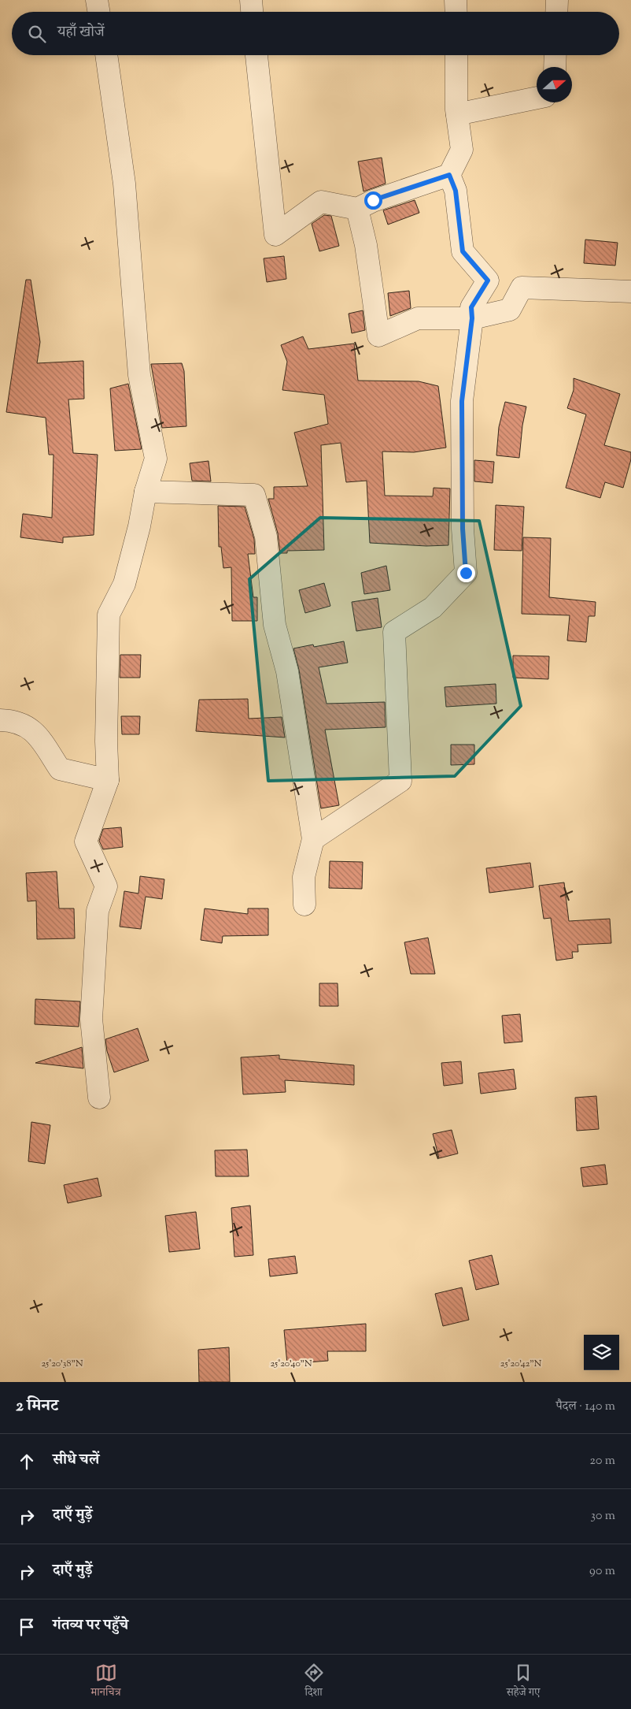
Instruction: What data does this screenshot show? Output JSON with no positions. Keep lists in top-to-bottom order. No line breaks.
{"north":"right","page":{"search":"यहाँ खोजें","heading":["2 मिनट","पैदल · 140 m"],"list":[["सीधे चलें","20 m"],["दाएँ मुड़ें","30 m"],["दाएँ मुड़ें","90 m"],"गंतव्य पर पहुँचे"],"nav":["मानचित्र","दिशा","सहेजे गए"]},"coordinates":["25°20'38\"N","25°20'40\"N","25°20'42\"N"]}
